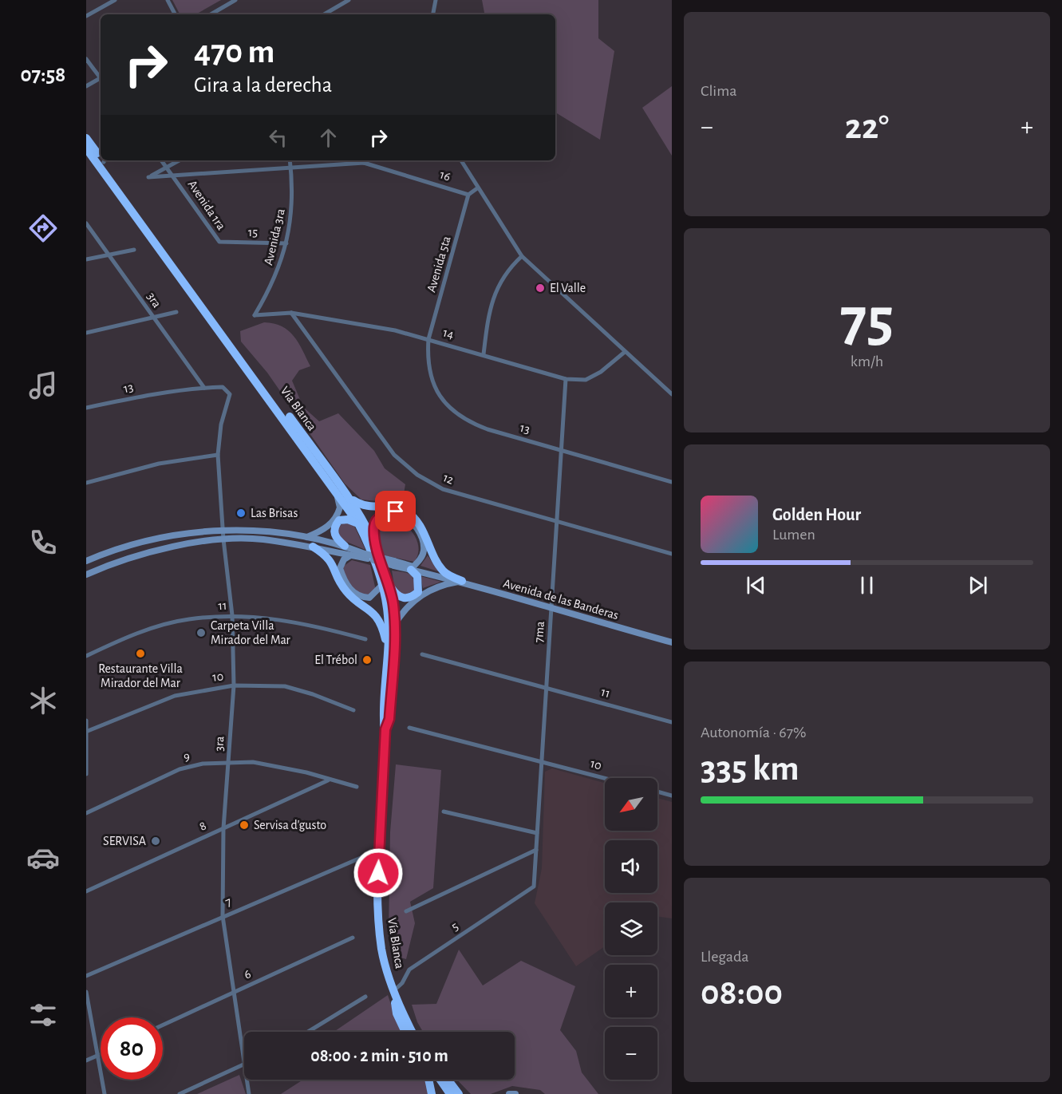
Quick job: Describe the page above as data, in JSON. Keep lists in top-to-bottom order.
{
  "streets": {
    "highway": ["Vía Blanca"],
    "main road": ["Avenida de las Banderas"],
    "street": [
      "16",
      "Avenida 1ra",
      "15",
      "Avenida 3ra",
      "Avenida 5ta",
      "3ra",
      "14",
      "13",
      "12",
      "11",
      "7ma",
      "10",
      "9",
      "8",
      "7",
      "5",
      "6"
    ]
  },
  "crossings": [
    ["16", "Avenida 1ra"],
    ["16", "Avenida 3ra"],
    ["16", "Avenida 5ta"],
    ["Avenida 1ra", "15"],
    ["15", "Avenida 3ra"],
    ["Avenida 3ra", "14"],
    ["Avenida 5ta", "14"],
    ["Avenida 5ta", "13"],
    ["3ra", "13"],
    ["3ra", "Avenida de las Banderas"],
    ["3ra", "11"],
    ["3ra", "10"],
    ["3ra", "9"],
    ["3ra", "8"],
    ["3ra", "7"],
    ["3ra", "6"],
    ["14", "13"],
    ["14", "12"],
    ["14", "7ma"],
    ["13", "7ma"],
    ["Vía Blanca", "7"],
    ["Vía Blanca", "5"],
    ["12", "7ma"],
    ["Avenida de las Banderas", "7ma"],
    ["11", "7ma"],
    ["7ma", "10"],
    ["7ma", "5"],
    ["9", "8"]
  ],
  "places": [
    "El Valle",
    "Las Brisas",
    "Carpeta Villa Mirador del Mar",
    "Restaurante Villa Mirador del Mar",
    "El Trébol",
    "Servisa d'gusto",
    "SERVISA"
  ],
  "north": "bottom left",
  "page": {
    "tabs": "07:58",
    "tile": [
      "Clima",
      ["75", "km/h"],
      ["Autonomía · 67%", "335 km"],
      ["Llegada", "08:00"]
    ],
    "turn": ["470 m", "Gira a la derecha"],
    "heat": ["−", "22°", "+"],
    "song": ["Golden Hour", "Lumen"],
    "map_buttons": ["+", "−"],
    "limit": "80",
    "trip": "08:00 · 2 min · 510 m"
  }
}
